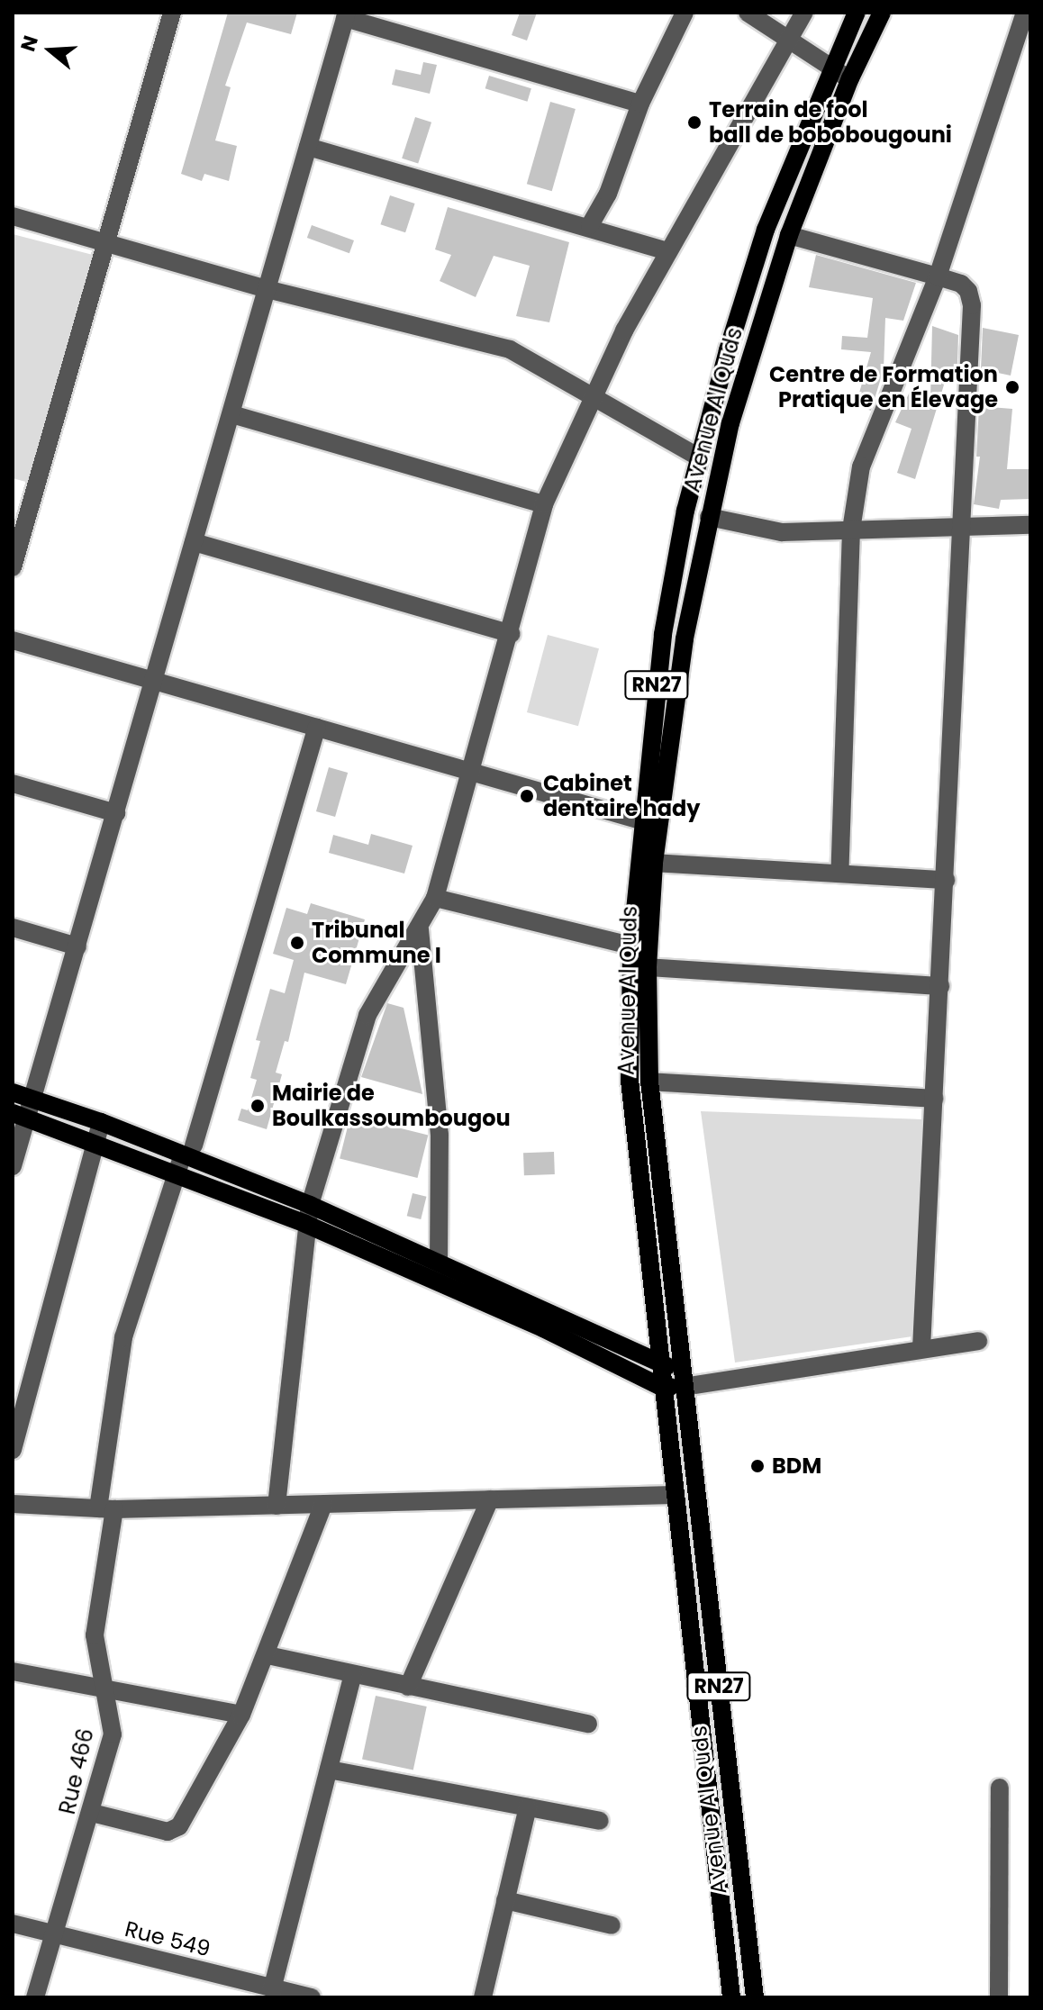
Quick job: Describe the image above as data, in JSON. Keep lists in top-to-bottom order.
{
  "streets": {
    "main road": ["Avenue Al Quds", "RN27"],
    "street": ["Rue 466", "Rue 549"]
  },
  "crossings": [
    ["Rue 466", "Rue 549"]
  ],
  "places": [
    "Terrain de fool ball de bobobougouni",
    "Centre de Formation Pratique en Élevage",
    "Cabinet dentaire hady",
    "Tribunal Commune I",
    "Mairie de Boulkassoumbougou",
    "BDM"
  ],
  "north": "left"
}
